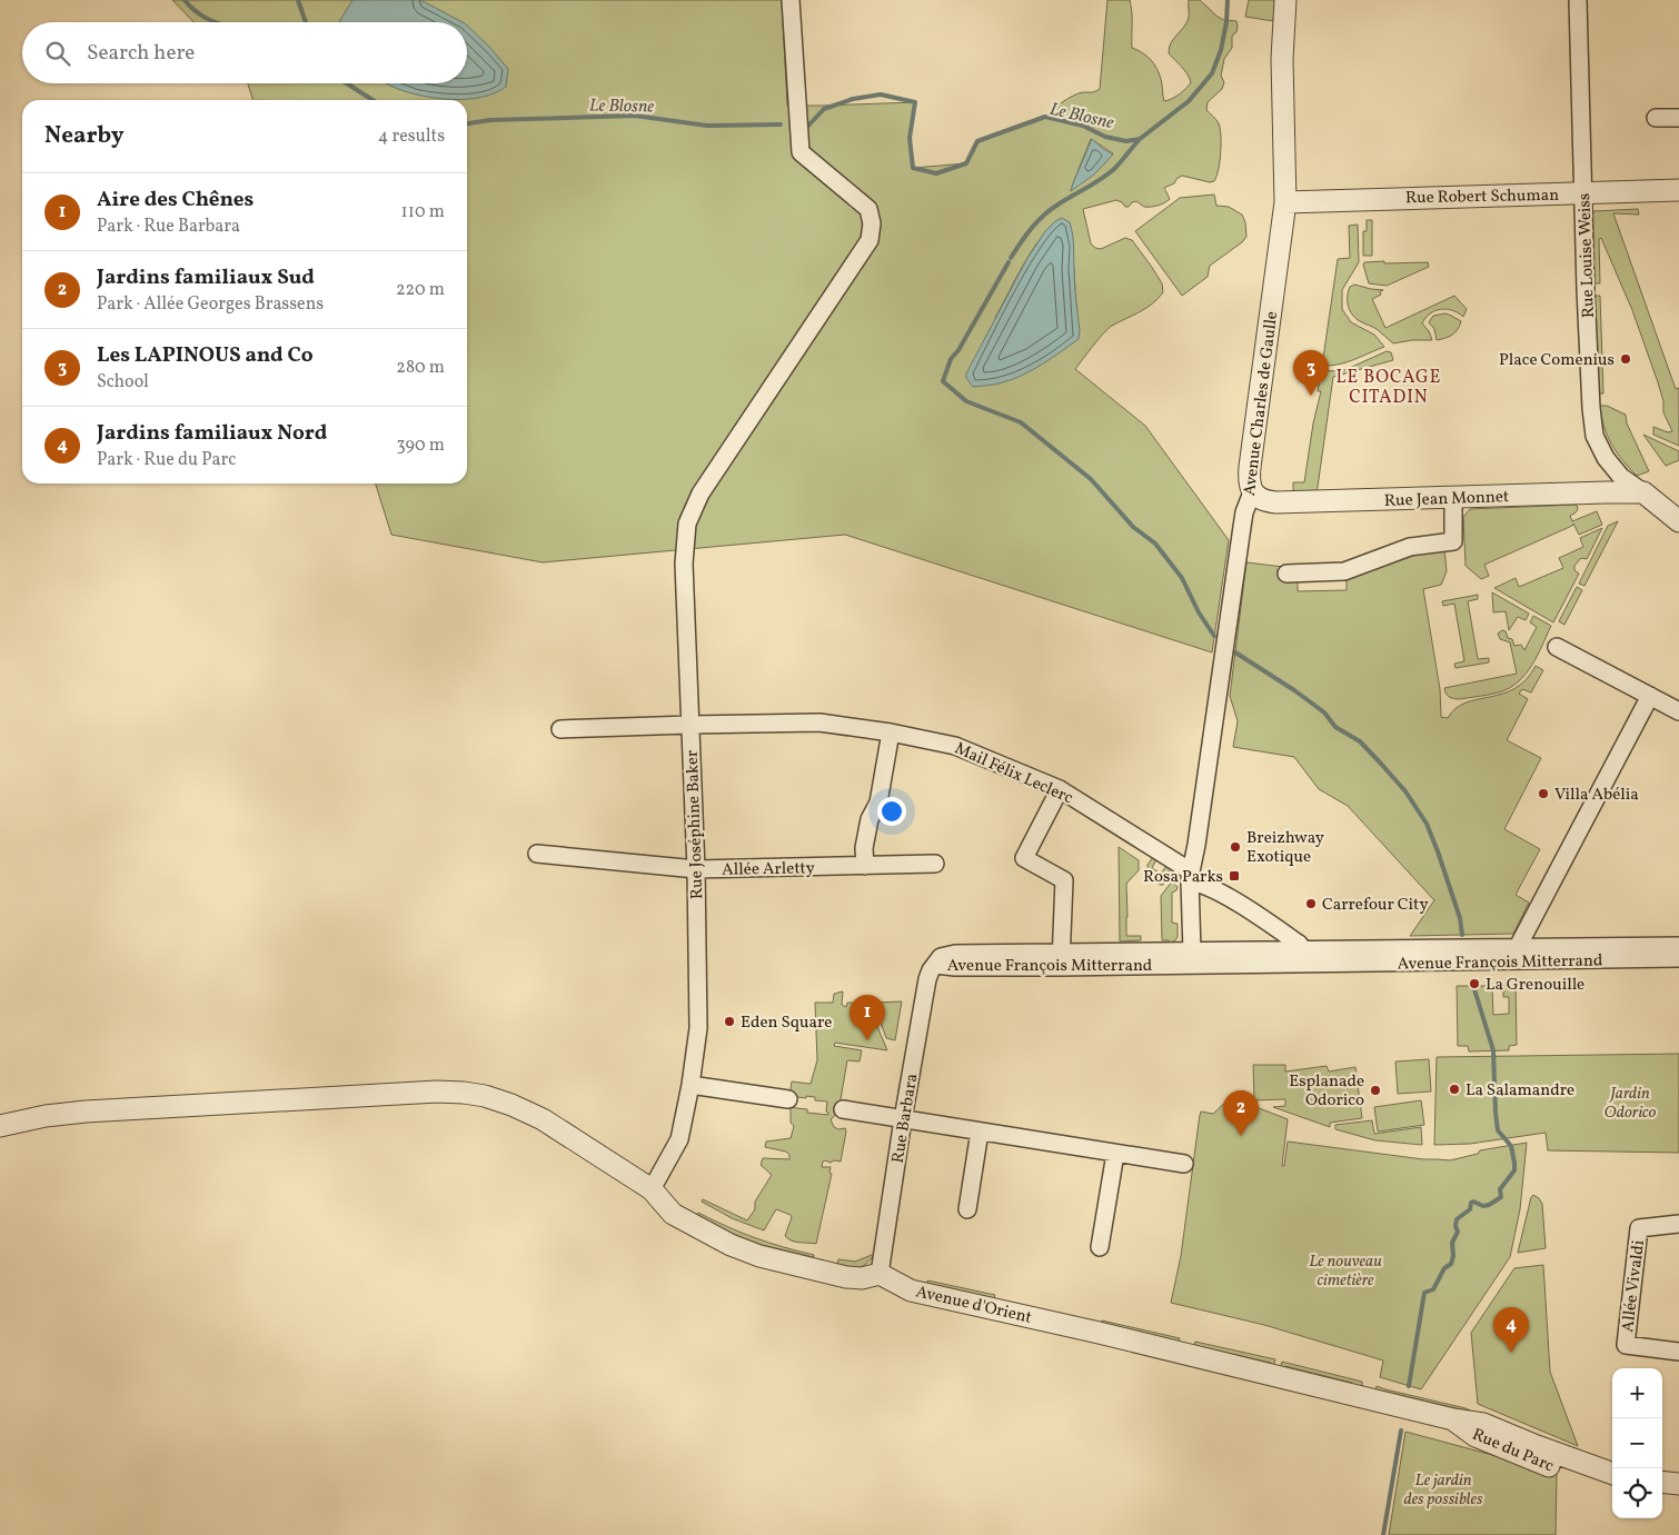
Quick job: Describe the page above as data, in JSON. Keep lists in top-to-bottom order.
{
  "streets": {
    "street": [
      "Rue Robert Schuman",
      "Rue Louise Weiss",
      "Avenue Charles de Gaulle",
      "Rue Jean Monnet",
      "Mail Félix Leclerc",
      "Rue Joséphine Baker",
      "Allée Arletty",
      "Avenue François Mitterrand",
      "Rue Barbara",
      "Allée Vivaldi",
      "Avenue d'Orient",
      "Rue du Parc"
    ]
  },
  "crossings": [
    ["Rue Robert Schuman", "Rue Louise Weiss"],
    ["Rue Robert Schuman", "Avenue Charles de Gaulle"],
    ["Rue Louise Weiss", "Rue Jean Monnet"],
    ["Avenue Charles de Gaulle", "Rue Jean Monnet"],
    ["Avenue Charles de Gaulle", "Mail Félix Leclerc"],
    ["Mail Félix Leclerc", "Rue Joséphine Baker"],
    ["Mail Félix Leclerc", "Avenue François Mitterrand"],
    ["Rue Joséphine Baker", "Allée Arletty"],
    ["Avenue François Mitterrand", "Rue Barbara"],
    ["Rue Barbara", "Avenue d'Orient"],
    ["Avenue d'Orient", "Rue du Parc"]
  ],
  "districts": ["LE BOCAGE CITADIN"],
  "water": ["Le Blosne"],
  "parks": ["Jardin Odorico", "Le nouveau cimetière", "Le jardin des possibles"],
  "places": {
    "other": [
      "Place Comenius",
      "Villa Abélia",
      "Breizhway Exotique",
      "Carrefour City",
      "La Grenouille",
      "Eden Square",
      "La Salamandre",
      "Esplanade Odorico"
    ],
    "transit": ["Rosa Parks"]
  },
  "page": {
    "search": "Search here",
    "heading": ["Nearby", "4 results"],
    "list": [
      {
        "mark": "1",
        "name": "Aire des Chênes",
        "note": "Park · Rue Barbara",
        "value": "110 m"
      },
      {
        "mark": "2",
        "name": "Jardins familiaux Sud",
        "note": "Park · Allée Georges Brassens",
        "value": "220 m"
      },
      {
        "mark": "3",
        "name": "Les LAPINOUS and Co",
        "note": "School",
        "value": "280 m"
      },
      {
        "mark": "4",
        "name": "Jardins familiaux Nord",
        "note": "Park · Rue du Parc",
        "value": "390 m"
      }
    ],
    "pins": [
      "3",
      "1",
      "2",
      "4"
    ],
    "map_buttons": ["+", "−"]
  }
}
